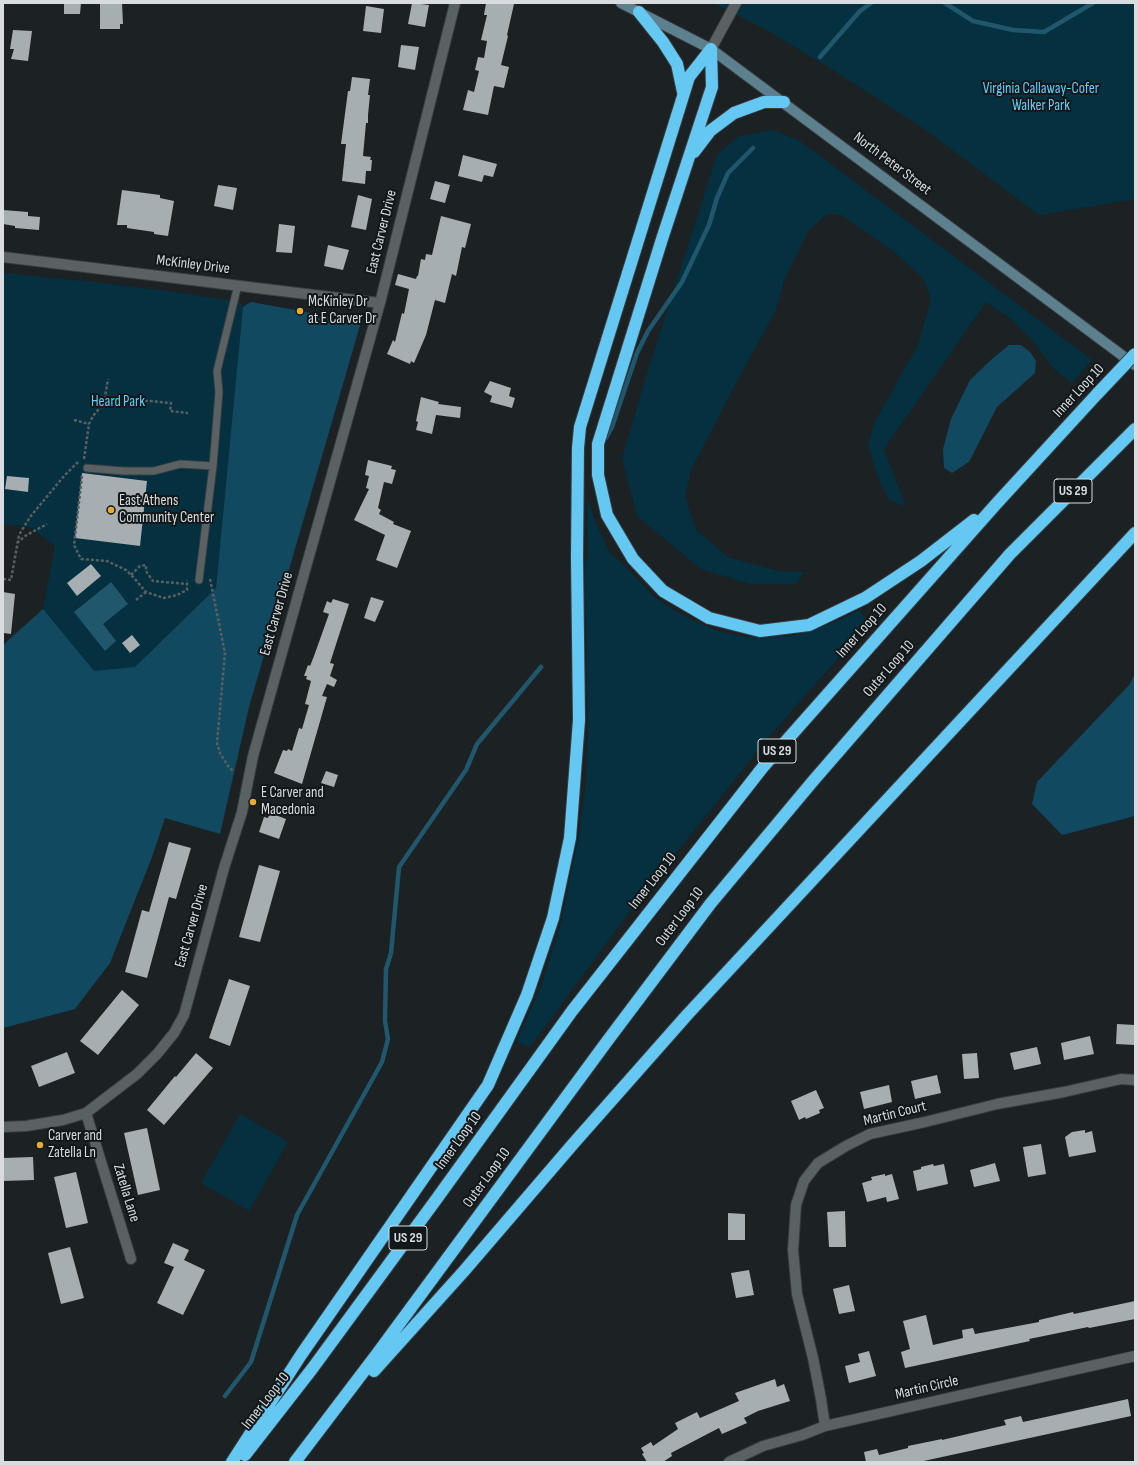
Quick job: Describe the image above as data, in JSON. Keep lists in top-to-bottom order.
{
  "streets": {
    "highway": ["Inner Loop 10", "US 29", "Outer Loop 10"],
    "street": [
      "North Peter Street",
      "East Carver Drive",
      "McKinley Drive",
      "Martin Court",
      "Zatella Lane",
      "Martin Circle"
    ]
  },
  "crossings": [
    ["East Carver Drive", "McKinley Drive"],
    ["East Carver Drive", "Zatella Lane"],
    ["Martin Court", "Martin Circle"]
  ],
  "parks": ["Virginia Callaway-Cofer Walker Park", "Heard Park"],
  "places": [
    "McKinley Dr at E Carver Dr",
    "East Athens Community Center",
    "E Carver and Macedonia",
    "Carver and Zatella Ln"
  ]
}
